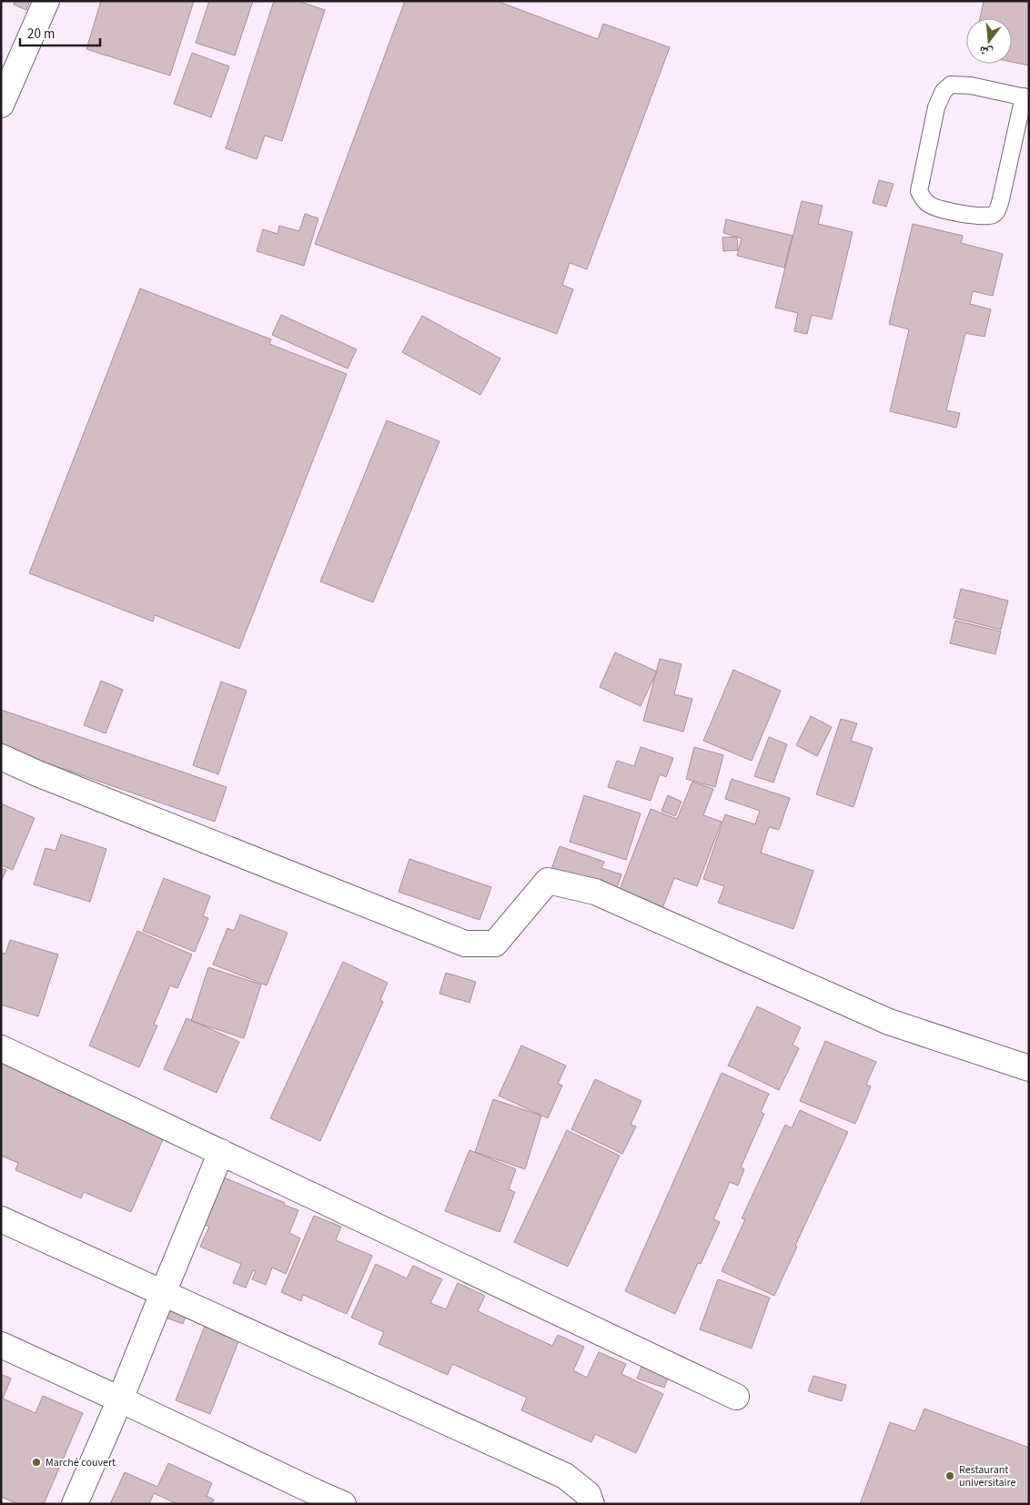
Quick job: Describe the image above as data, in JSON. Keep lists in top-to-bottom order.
{
  "places": ["Marché couvert", "Restaurant universitaire"],
  "scale_bar": "20 m",
  "north": "bottom"
}
